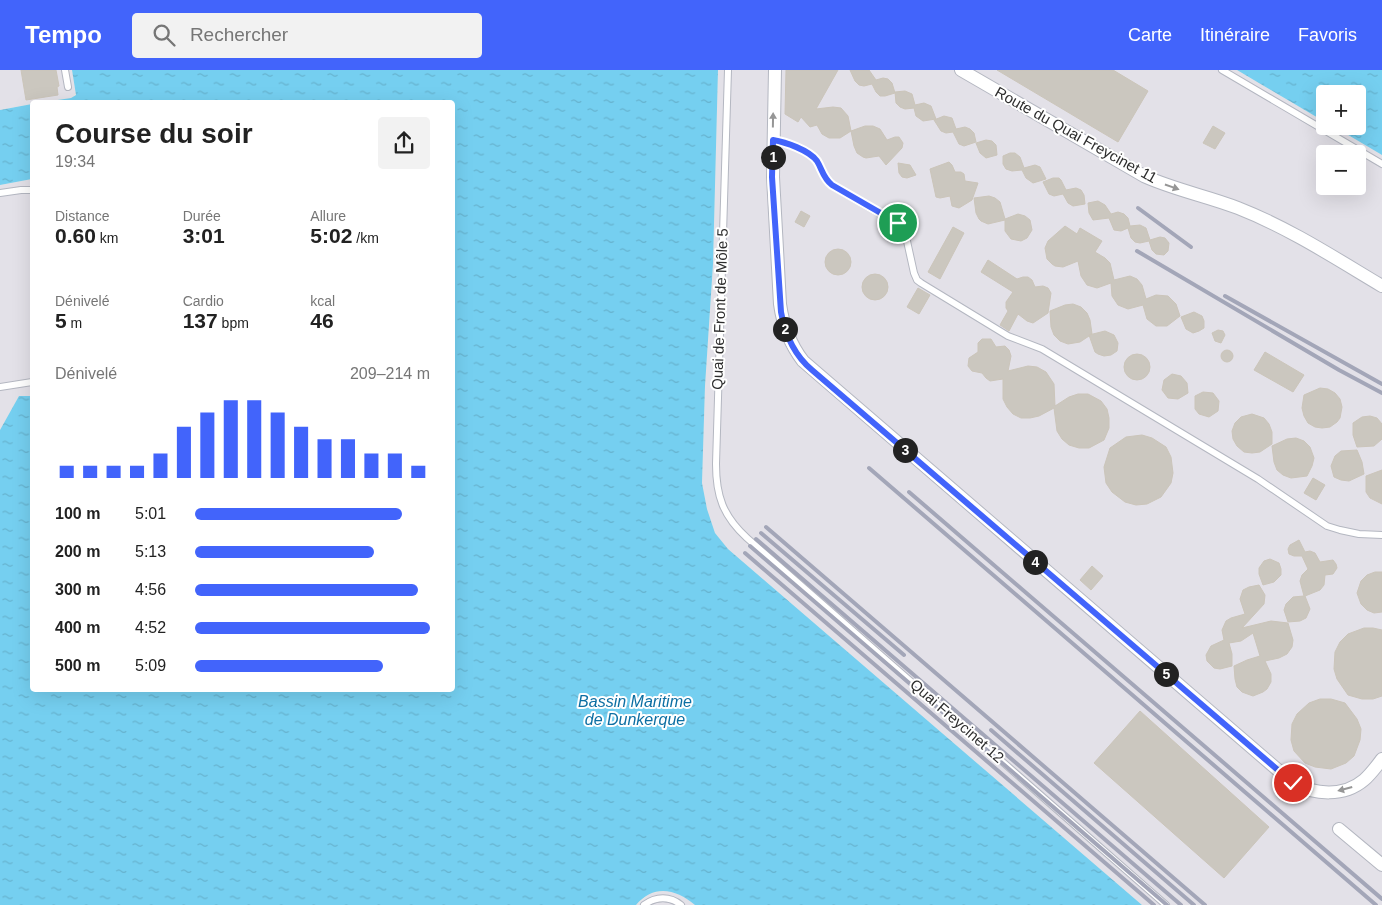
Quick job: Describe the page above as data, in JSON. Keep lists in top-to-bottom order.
{
  "streets": {
    "street": ["Route du Quai Freycinet 11"],
    "lane": ["Quai de Front de Môle 5", "Quai Freycinet 12"]
  },
  "crossings": [
    ["Quai de Front de Môle 5", "Quai Freycinet 12"]
  ],
  "one_way": ["Route du Quai Freycinet 11"],
  "water": ["Bassin Maritime de Dunkerque"],
  "page": {
    "header": "Tempo",
    "search": "Rechercher",
    "nav": ["Carte", "Itinéraire", "Favoris"],
    "map_buttons": ["+", "−"],
    "heading": ["Course du soir", "19:34"],
    "pins": [
      "1",
      "2",
      "3",
      "4",
      "5"
    ],
    "stats": [
      ["Distance", "0.60 km"],
      ["Durée", "3:01"],
      ["Allure", "5:02 /km"],
      ["Dénivelé", "5 m"],
      ["Cardio", "137 bpm"],
      ["kcal", "46"]
    ],
    "chart": ["Dénivelé", "209–214 m"],
    "list": [
      {
        "name": "100 m",
        "note": "5:01"
      },
      {
        "name": "200 m",
        "note": "5:13"
      },
      {
        "name": "300 m",
        "note": "4:56"
      },
      {
        "name": "400 m",
        "note": "4:52"
      },
      {
        "name": "500 m",
        "note": "5:09"
      }
    ]
  }
}
